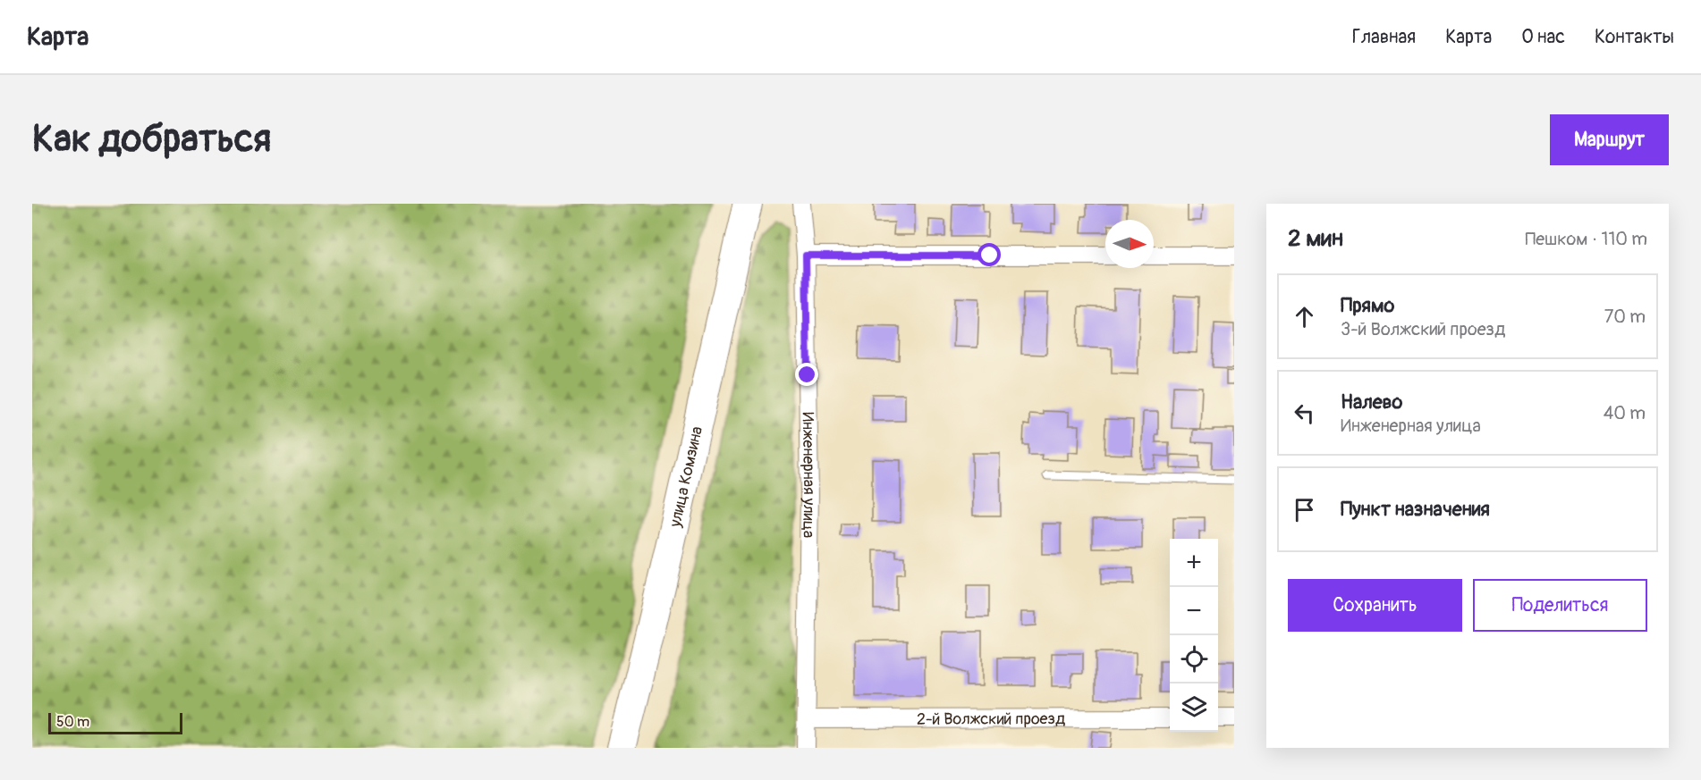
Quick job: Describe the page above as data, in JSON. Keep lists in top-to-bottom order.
{
  "streets": {
    "main road": ["улица Комзина"],
    "street": ["Инженерная улица", "2-й Волжский проезд"]
  },
  "crossings": [
    ["Инженерная улица", "2-й Волжский проезд"]
  ],
  "scale_bar": "50 m",
  "north": "right",
  "page": {
    "header": "Карта",
    "nav": [
      "Главная",
      "Карта",
      "О нас",
      "Контакты"
    ],
    "buttons": [
      "Маршрут",
      ["Сохранить", "Поделиться"]
    ],
    "title": "Как добраться",
    "heading": ["2 мин", "Пешком · 110 m"],
    "list": [
      ["Прямо", "3-й Волжский проезд", "70 m"],
      ["Налево", "Инженерная улица", "40 m"],
      "Пункт назначения"
    ],
    "map_buttons": ["+", "−"],
    "scale": "50 m"
  }
}
